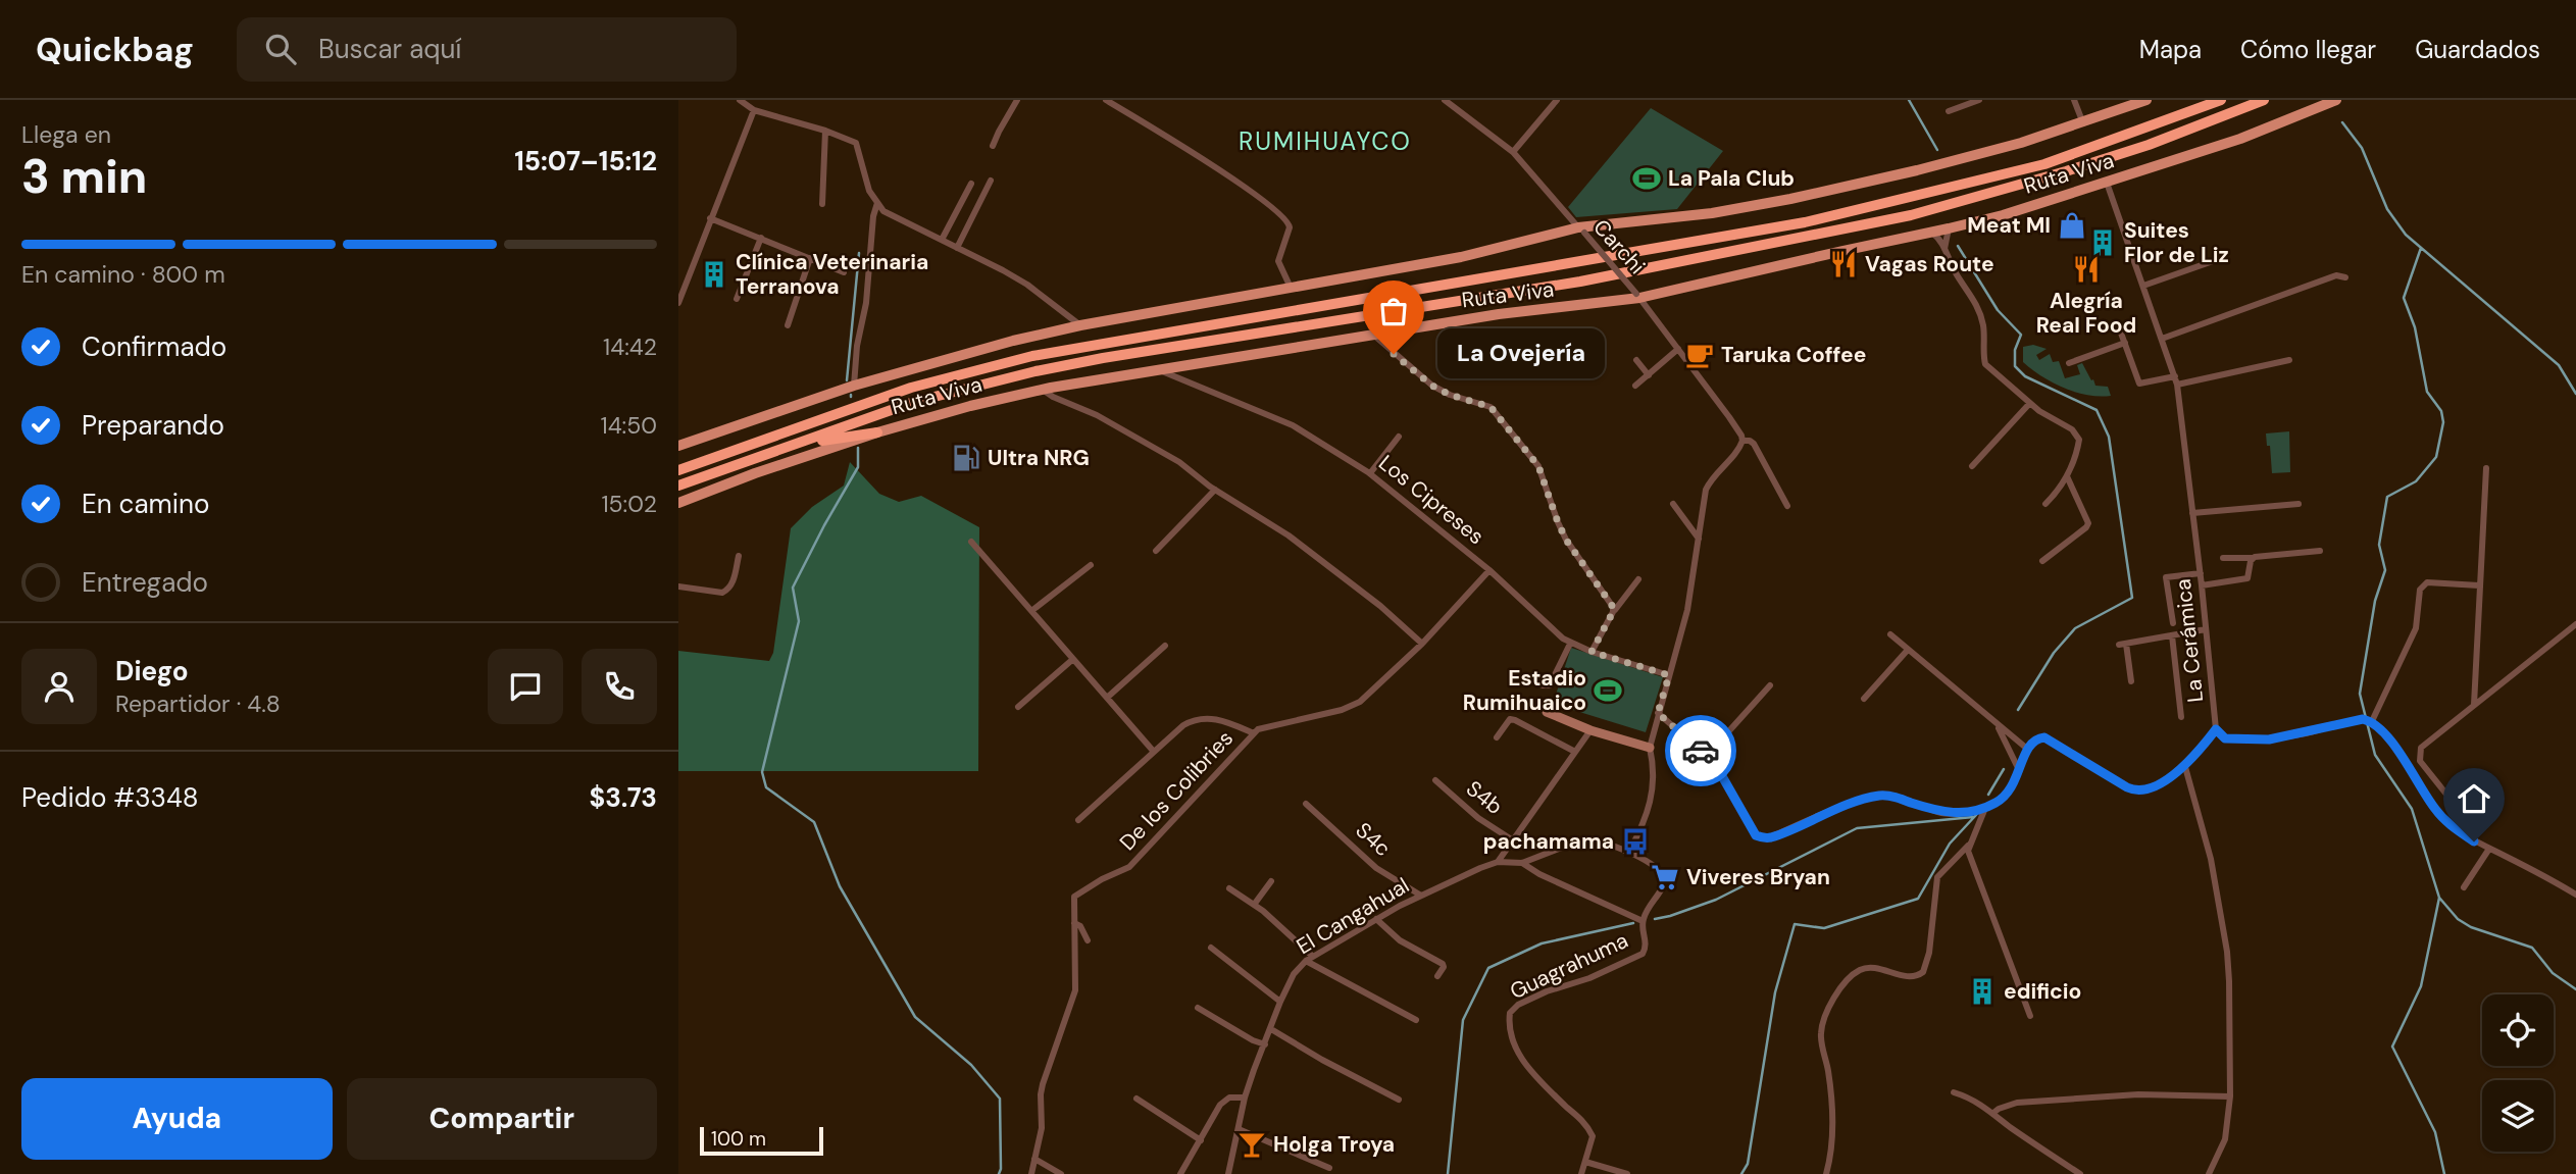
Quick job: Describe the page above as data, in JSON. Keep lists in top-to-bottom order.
{
  "streets": {
    "highway": ["Ruta Viva"],
    "street": [
      "Carchi",
      "Los Cipreses",
      "La Cerámica",
      "De los Colibries",
      "S4b",
      "S4c",
      "El Cangahual",
      "Guagrahuma"
    ]
  },
  "crossings": [
    ["Ruta Viva", "Carchi"],
    ["Ruta Viva", "Los Cipreses"],
    ["Ruta Viva", "La Cerámica"],
    ["Los Cipreses", "De los Colibries"],
    ["S4c", "El Cangahual"],
    ["El Cangahual", "Guagrahuma"]
  ],
  "districts": ["RUMIHUAYCO"],
  "places": {
    "sports": ["La Pala Club", "Estadio Rumihuaico"],
    "shop": ["Meat MI"],
    "building": ["Suites Flor de Liz", "Clínica Veterinaria Terranova", "edificio"],
    "restaurant": ["Vagas Route", "Alegría Real Food"],
    "other": ["La Ovejería"],
    "cafe": ["Taruka Coffee"],
    "fuel station": ["Ultra NRG"],
    "bus stop": ["pachamama"],
    "supermarket": ["Viveres Bryan"],
    "bar": ["Holga Troya"]
  },
  "scale_bar": "100 m",
  "page": {
    "header": "Quickbag",
    "search": "Buscar aquí",
    "nav": ["Mapa", "Cómo llegar", "Guardados"],
    "heading": ["3 min", "Llega en", "15:07–15:12"],
    "panel": [
      "Diego",
      "Repartidor · 4.8",
      "Pedido #3348",
      "$3.73"
    ],
    "bar": "En camino · 800 m",
    "list": [
      ["Confirmado", "14:42"],
      ["Preparando", "14:50"],
      ["En camino", "15:02"],
      "Entregado"
    ],
    "bubble": "La Ovejería",
    "buttons": ["Ayuda", "Compartir"],
    "scale": "100 m"
  }
}
